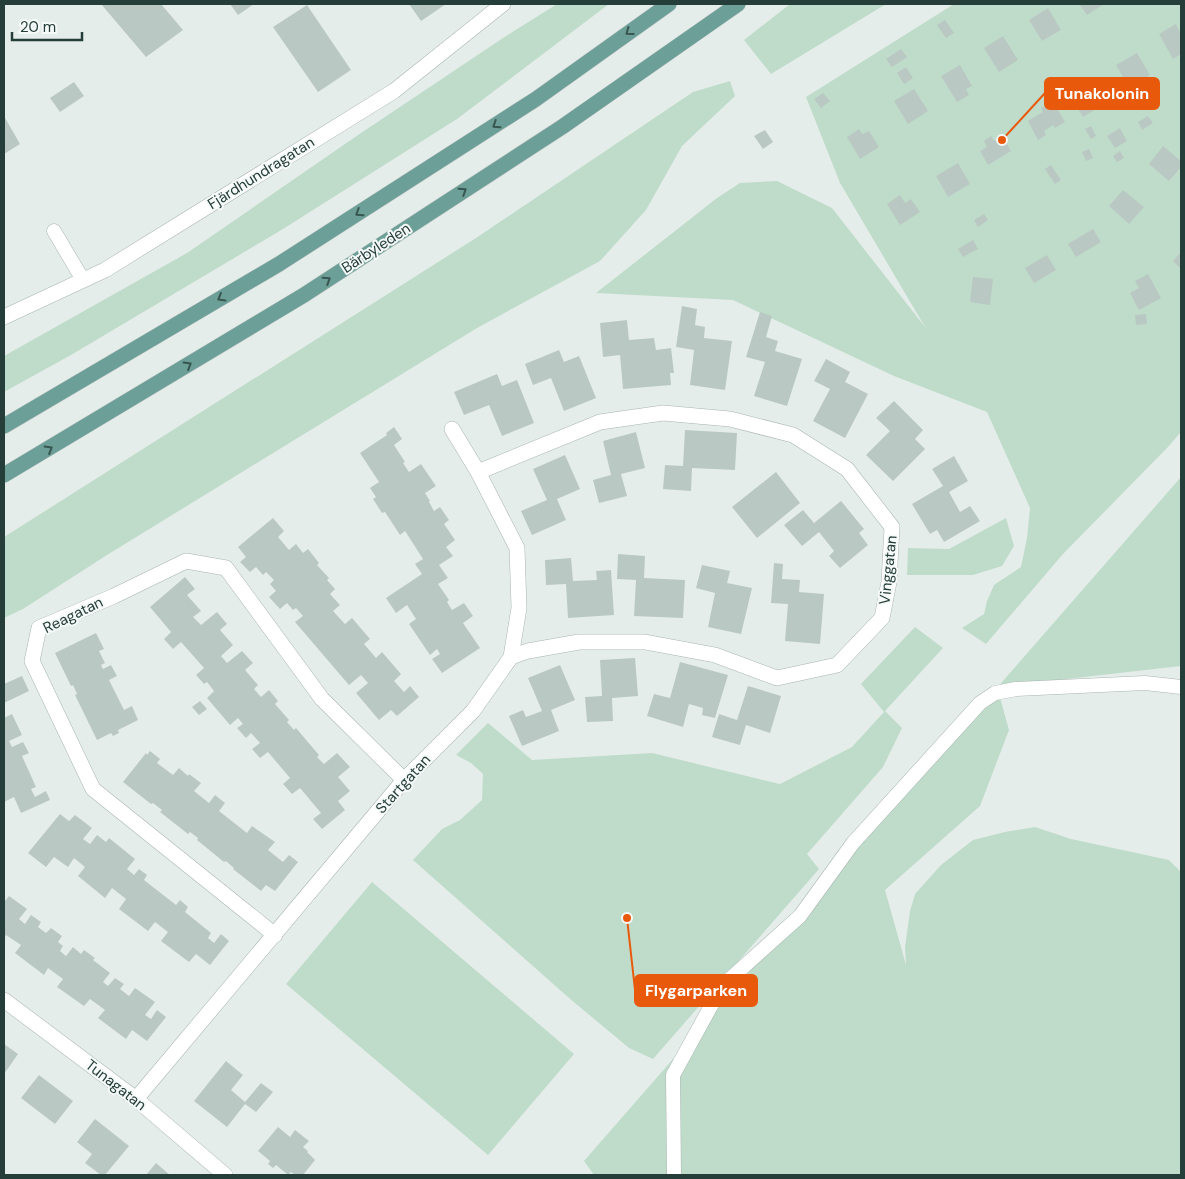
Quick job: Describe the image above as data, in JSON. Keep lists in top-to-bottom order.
{
  "streets": {
    "main road": ["Bärbyleden"],
    "street": [
      "Fjärdhundragatan",
      "Vinggatan",
      "Reagatan",
      "Startgatan",
      "Tunagatan"
    ]
  },
  "crossings": [
    ["Vinggatan", "Startgatan"],
    ["Reagatan", "Startgatan"],
    ["Startgatan", "Tunagatan"]
  ],
  "places": ["Tunakolonin", "Flygarparken"],
  "scale_bar": "20 m"
}
